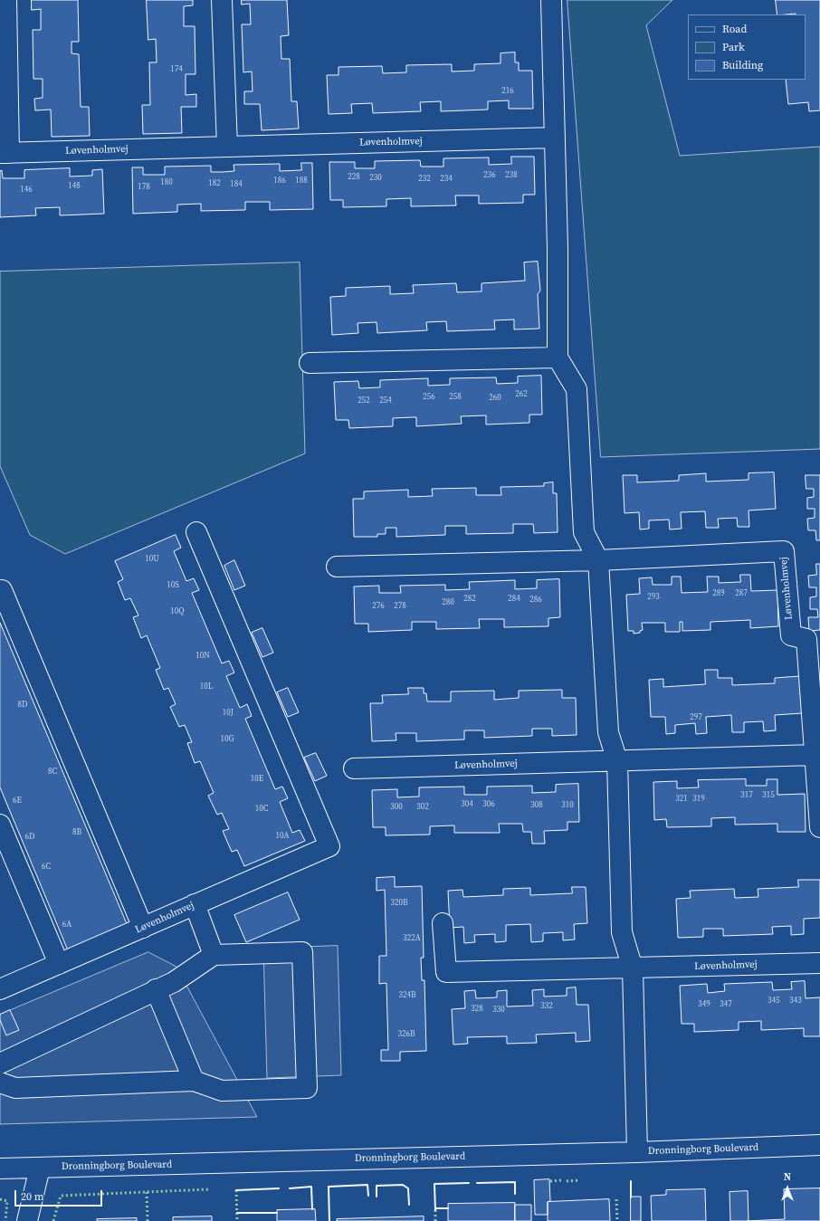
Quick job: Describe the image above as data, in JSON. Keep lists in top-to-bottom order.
{
  "streets": {
    "street": ["Løvenholmvej", "Dronningborg Boulevard"]
  },
  "house_numbers": [
    "174",
    "216",
    "236",
    "238",
    "228",
    "230",
    "232",
    "234",
    "186",
    "188",
    "180",
    "182",
    "184",
    "148",
    "178",
    "146",
    "262",
    "256",
    "258",
    "260",
    "252",
    "254",
    "10U",
    "10S",
    "289",
    "287",
    "293",
    "282",
    "284",
    "286",
    "280",
    "276",
    "278",
    "10Q",
    "10N",
    "10L",
    "8D",
    "10J",
    "297",
    "10G",
    "8C",
    "10E",
    "317",
    "315",
    "321",
    "319",
    "6E",
    "304",
    "306",
    "308",
    "310",
    "300",
    "302",
    "10C",
    "8B",
    "10A",
    "6D",
    "6C",
    "320B",
    "6A",
    "322A",
    "324B",
    "345",
    "343",
    "349",
    "347",
    "332",
    "328",
    "330",
    "326B"
  ],
  "legend": ["Road", "Park", "Building"],
  "scale_bar": "20 m",
  "north": "top"
}
